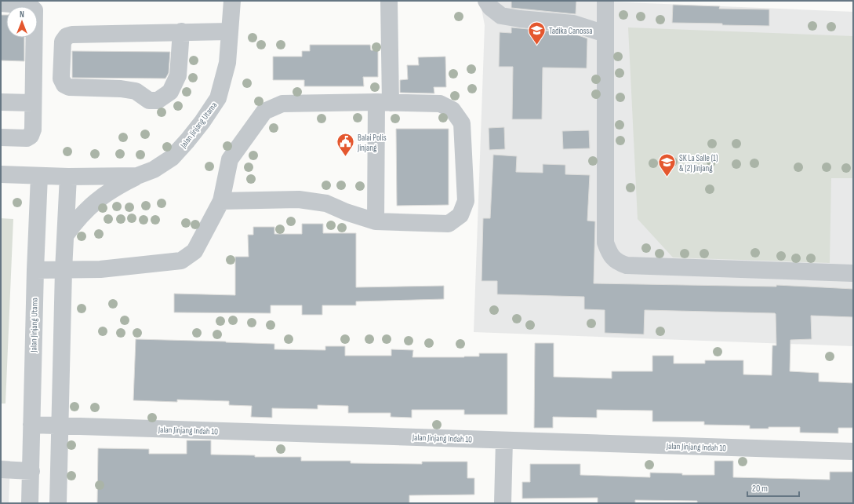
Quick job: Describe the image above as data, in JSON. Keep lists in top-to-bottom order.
{
  "streets": {
    "street": ["Jalan Jinjang Utama", "Jalan Jinjang Indah 10"]
  },
  "crossings": [
    ["Jalan Jinjang Utama", "Jalan Jinjang Indah 10"]
  ],
  "places": {
    "school or university": ["Tadika Canossa", "SK La Salle (1) & (2) Jinjang"],
    "public building": ["Balai Polis Jinjang"]
  },
  "scale_bar": "20 m",
  "north": "top"
}
